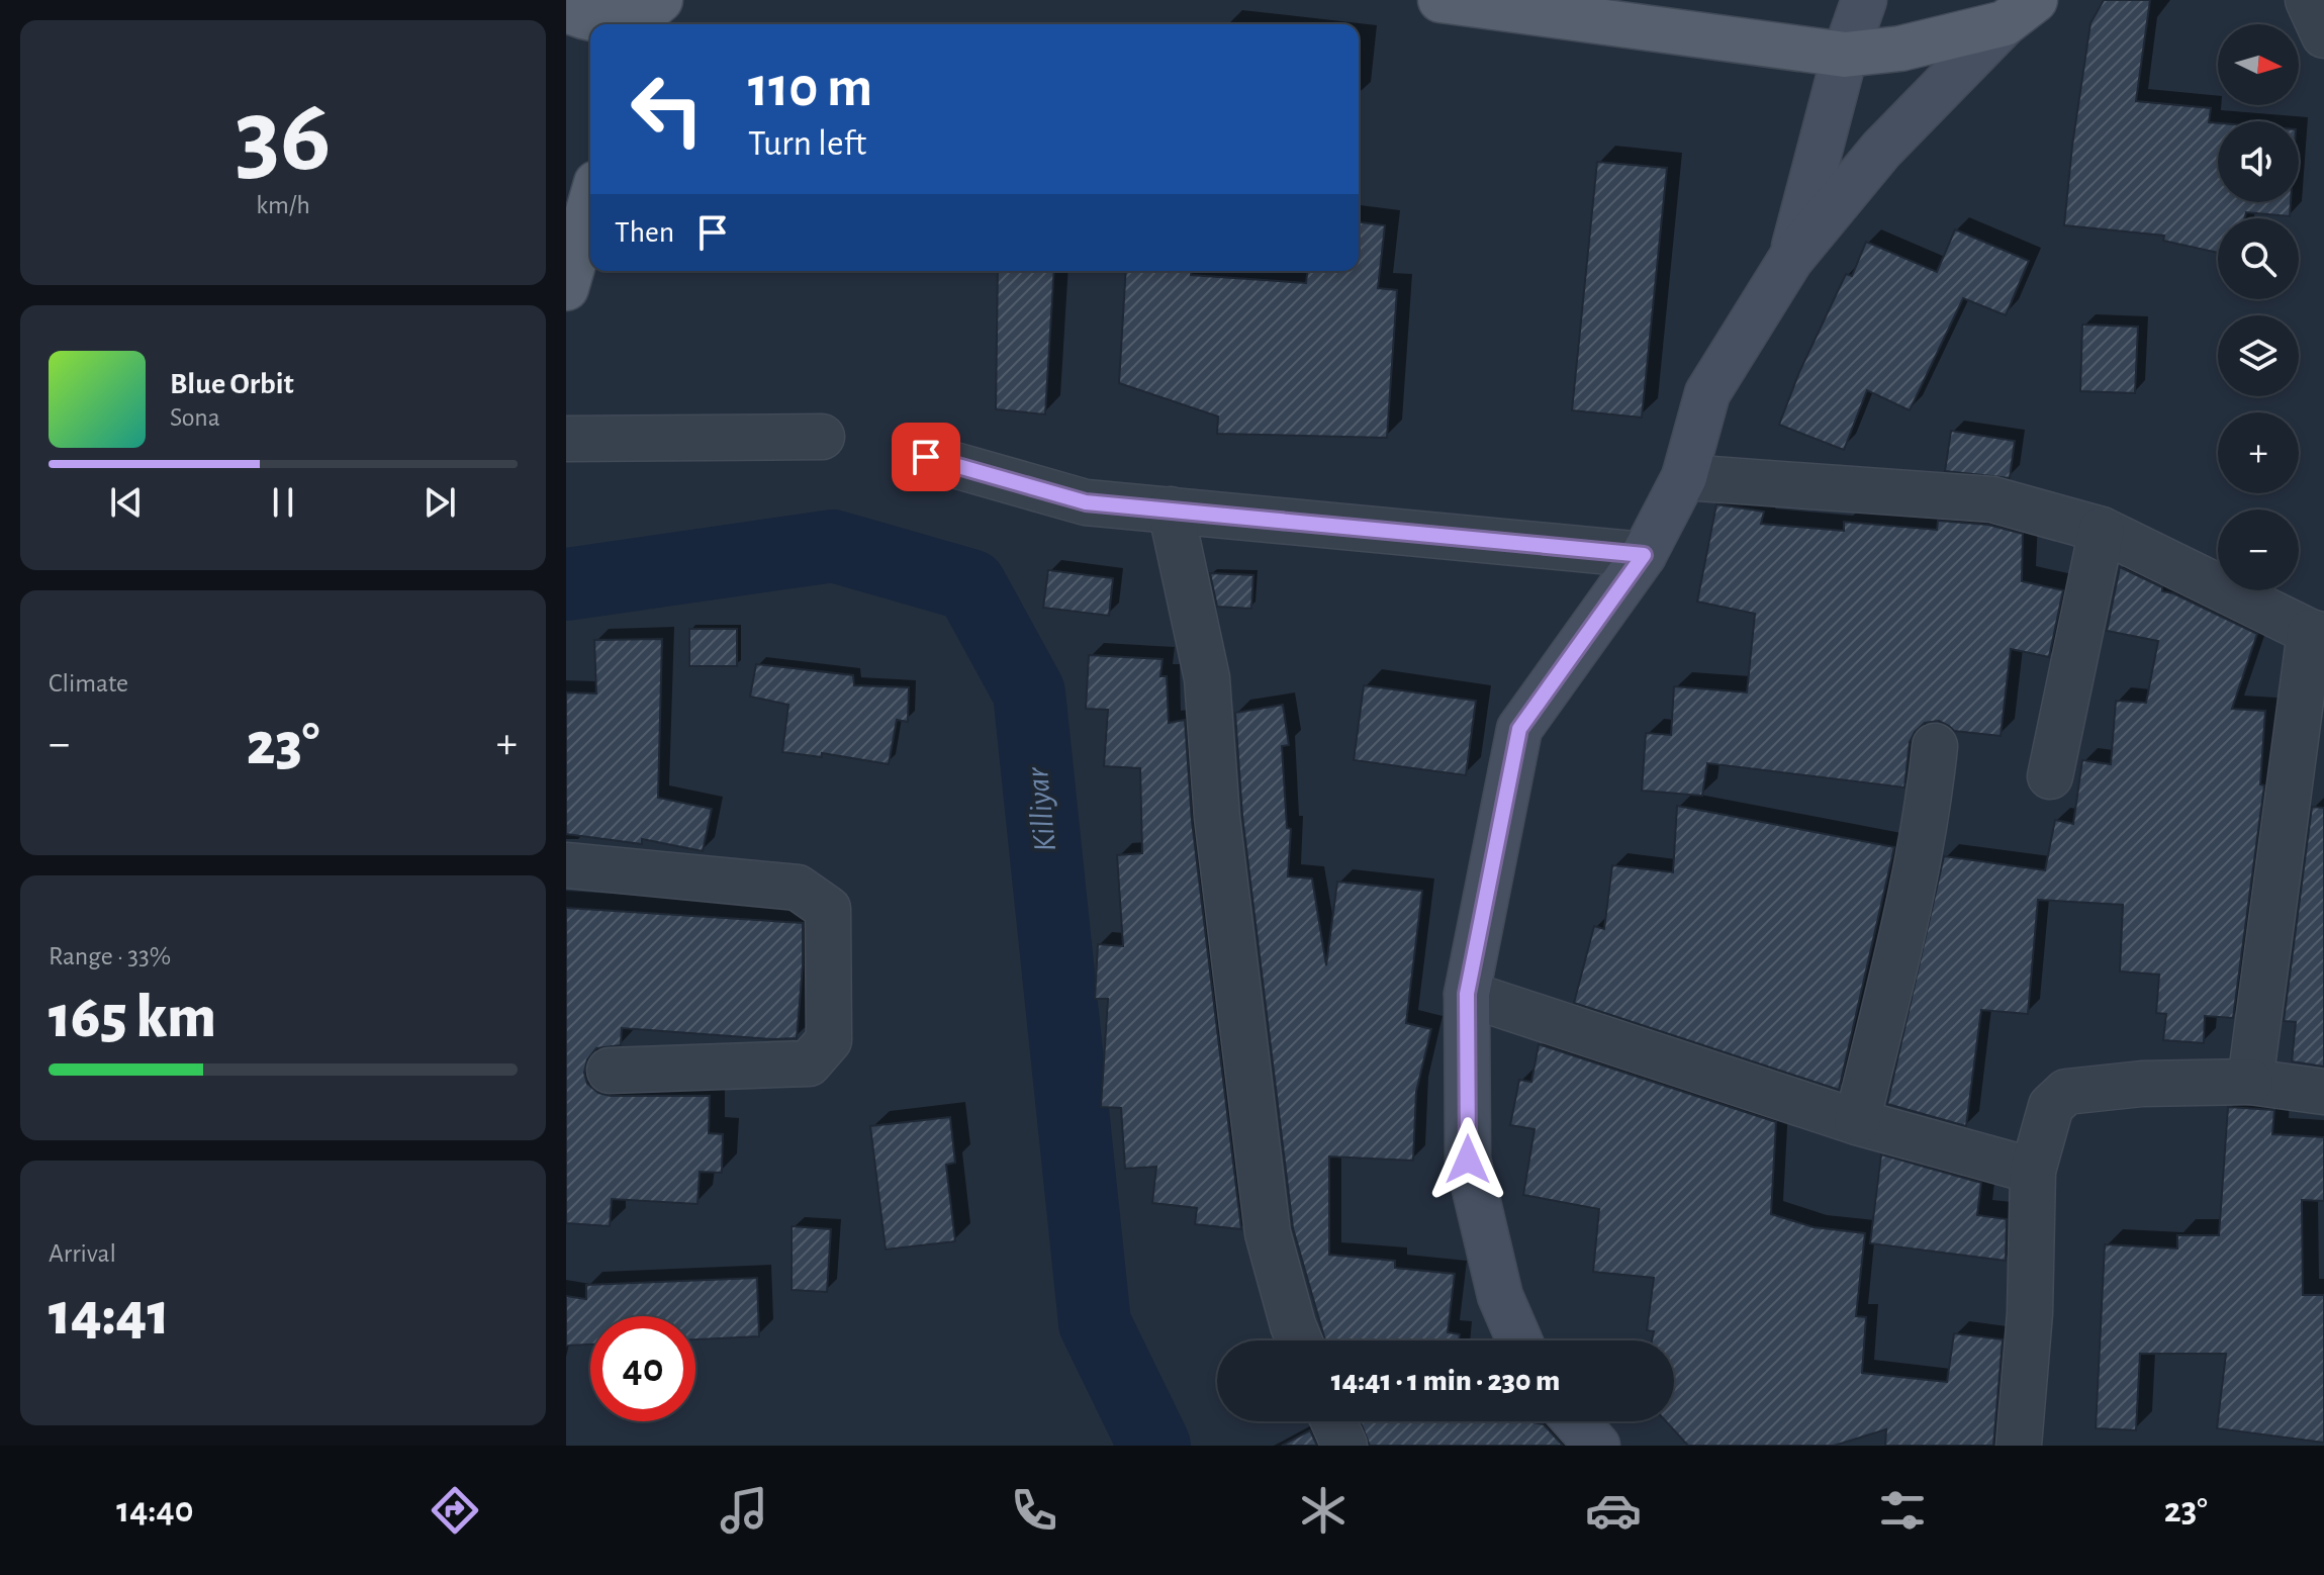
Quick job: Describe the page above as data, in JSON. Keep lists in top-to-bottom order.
{
  "water": ["Killiyar"],
  "north": "right",
  "page": {
    "tile": [
      ["36", "km/h"],
      "Climate",
      ["Range · 33%", "165 km"],
      ["Arrival", "14:41"]
    ],
    "map_buttons": ["+", "−"],
    "turn": ["110 m", "Turn left"],
    "then": "Then",
    "song": ["Blue Orbit", "Sona"],
    "heat": ["−", "23°", "+"],
    "limit": "40",
    "trip": "14:41 · 1 min · 230 m",
    "tabs": ["14:40", "23°"]
  }
}
